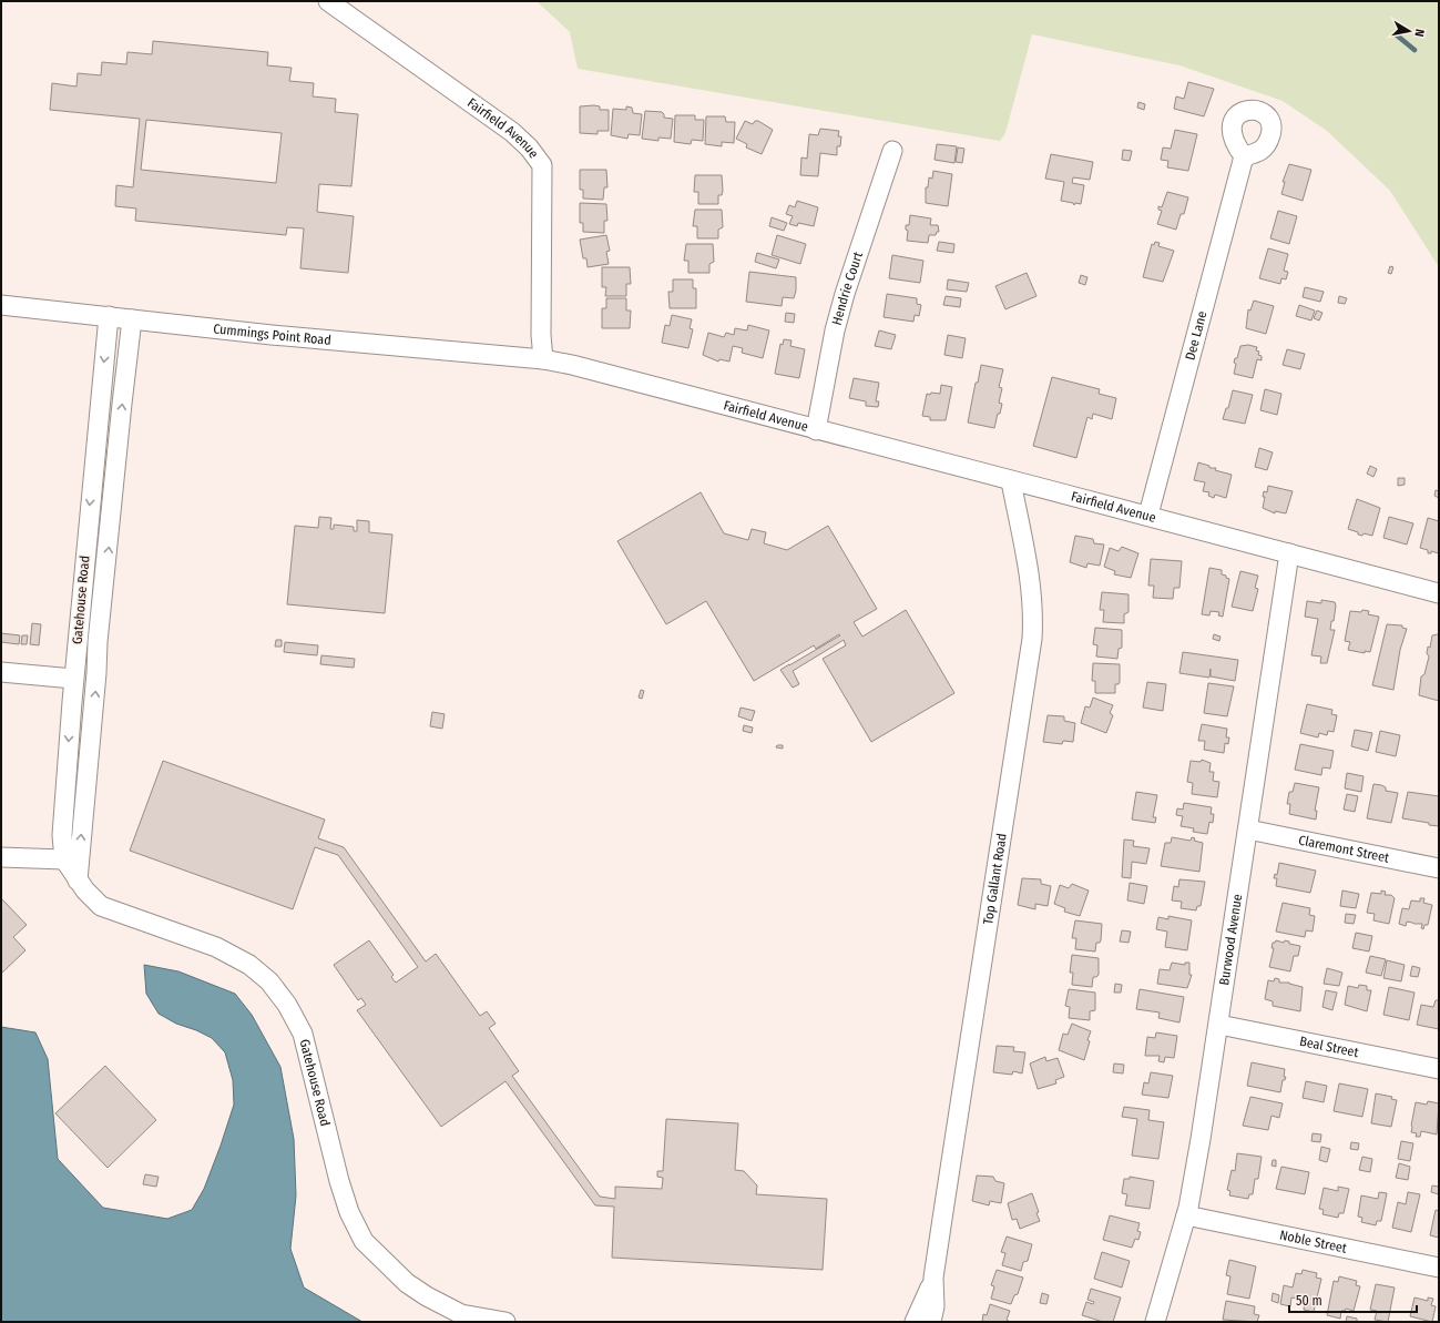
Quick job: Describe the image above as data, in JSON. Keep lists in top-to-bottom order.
{
  "streets": {
    "street": [
      "Fairfield Avenue",
      "Hendrie Court",
      "Cummings Point Road",
      "Dee Lane",
      "Gatehouse Road",
      "Claremont Street",
      "Top Gallant Road",
      "Burwood Avenue",
      "Beal Street",
      "Noble Street"
    ]
  },
  "crossings": [
    ["Fairfield Avenue", "Hendrie Court"],
    ["Fairfield Avenue", "Cummings Point Road"],
    ["Fairfield Avenue", "Dee Lane"],
    ["Fairfield Avenue", "Top Gallant Road"],
    ["Fairfield Avenue", "Burwood Avenue"],
    ["Cummings Point Road", "Gatehouse Road"],
    ["Claremont Street", "Burwood Avenue"],
    ["Burwood Avenue", "Beal Street"],
    ["Burwood Avenue", "Noble Street"]
  ],
  "scale_bar": "50 m",
  "north": "right"
}
